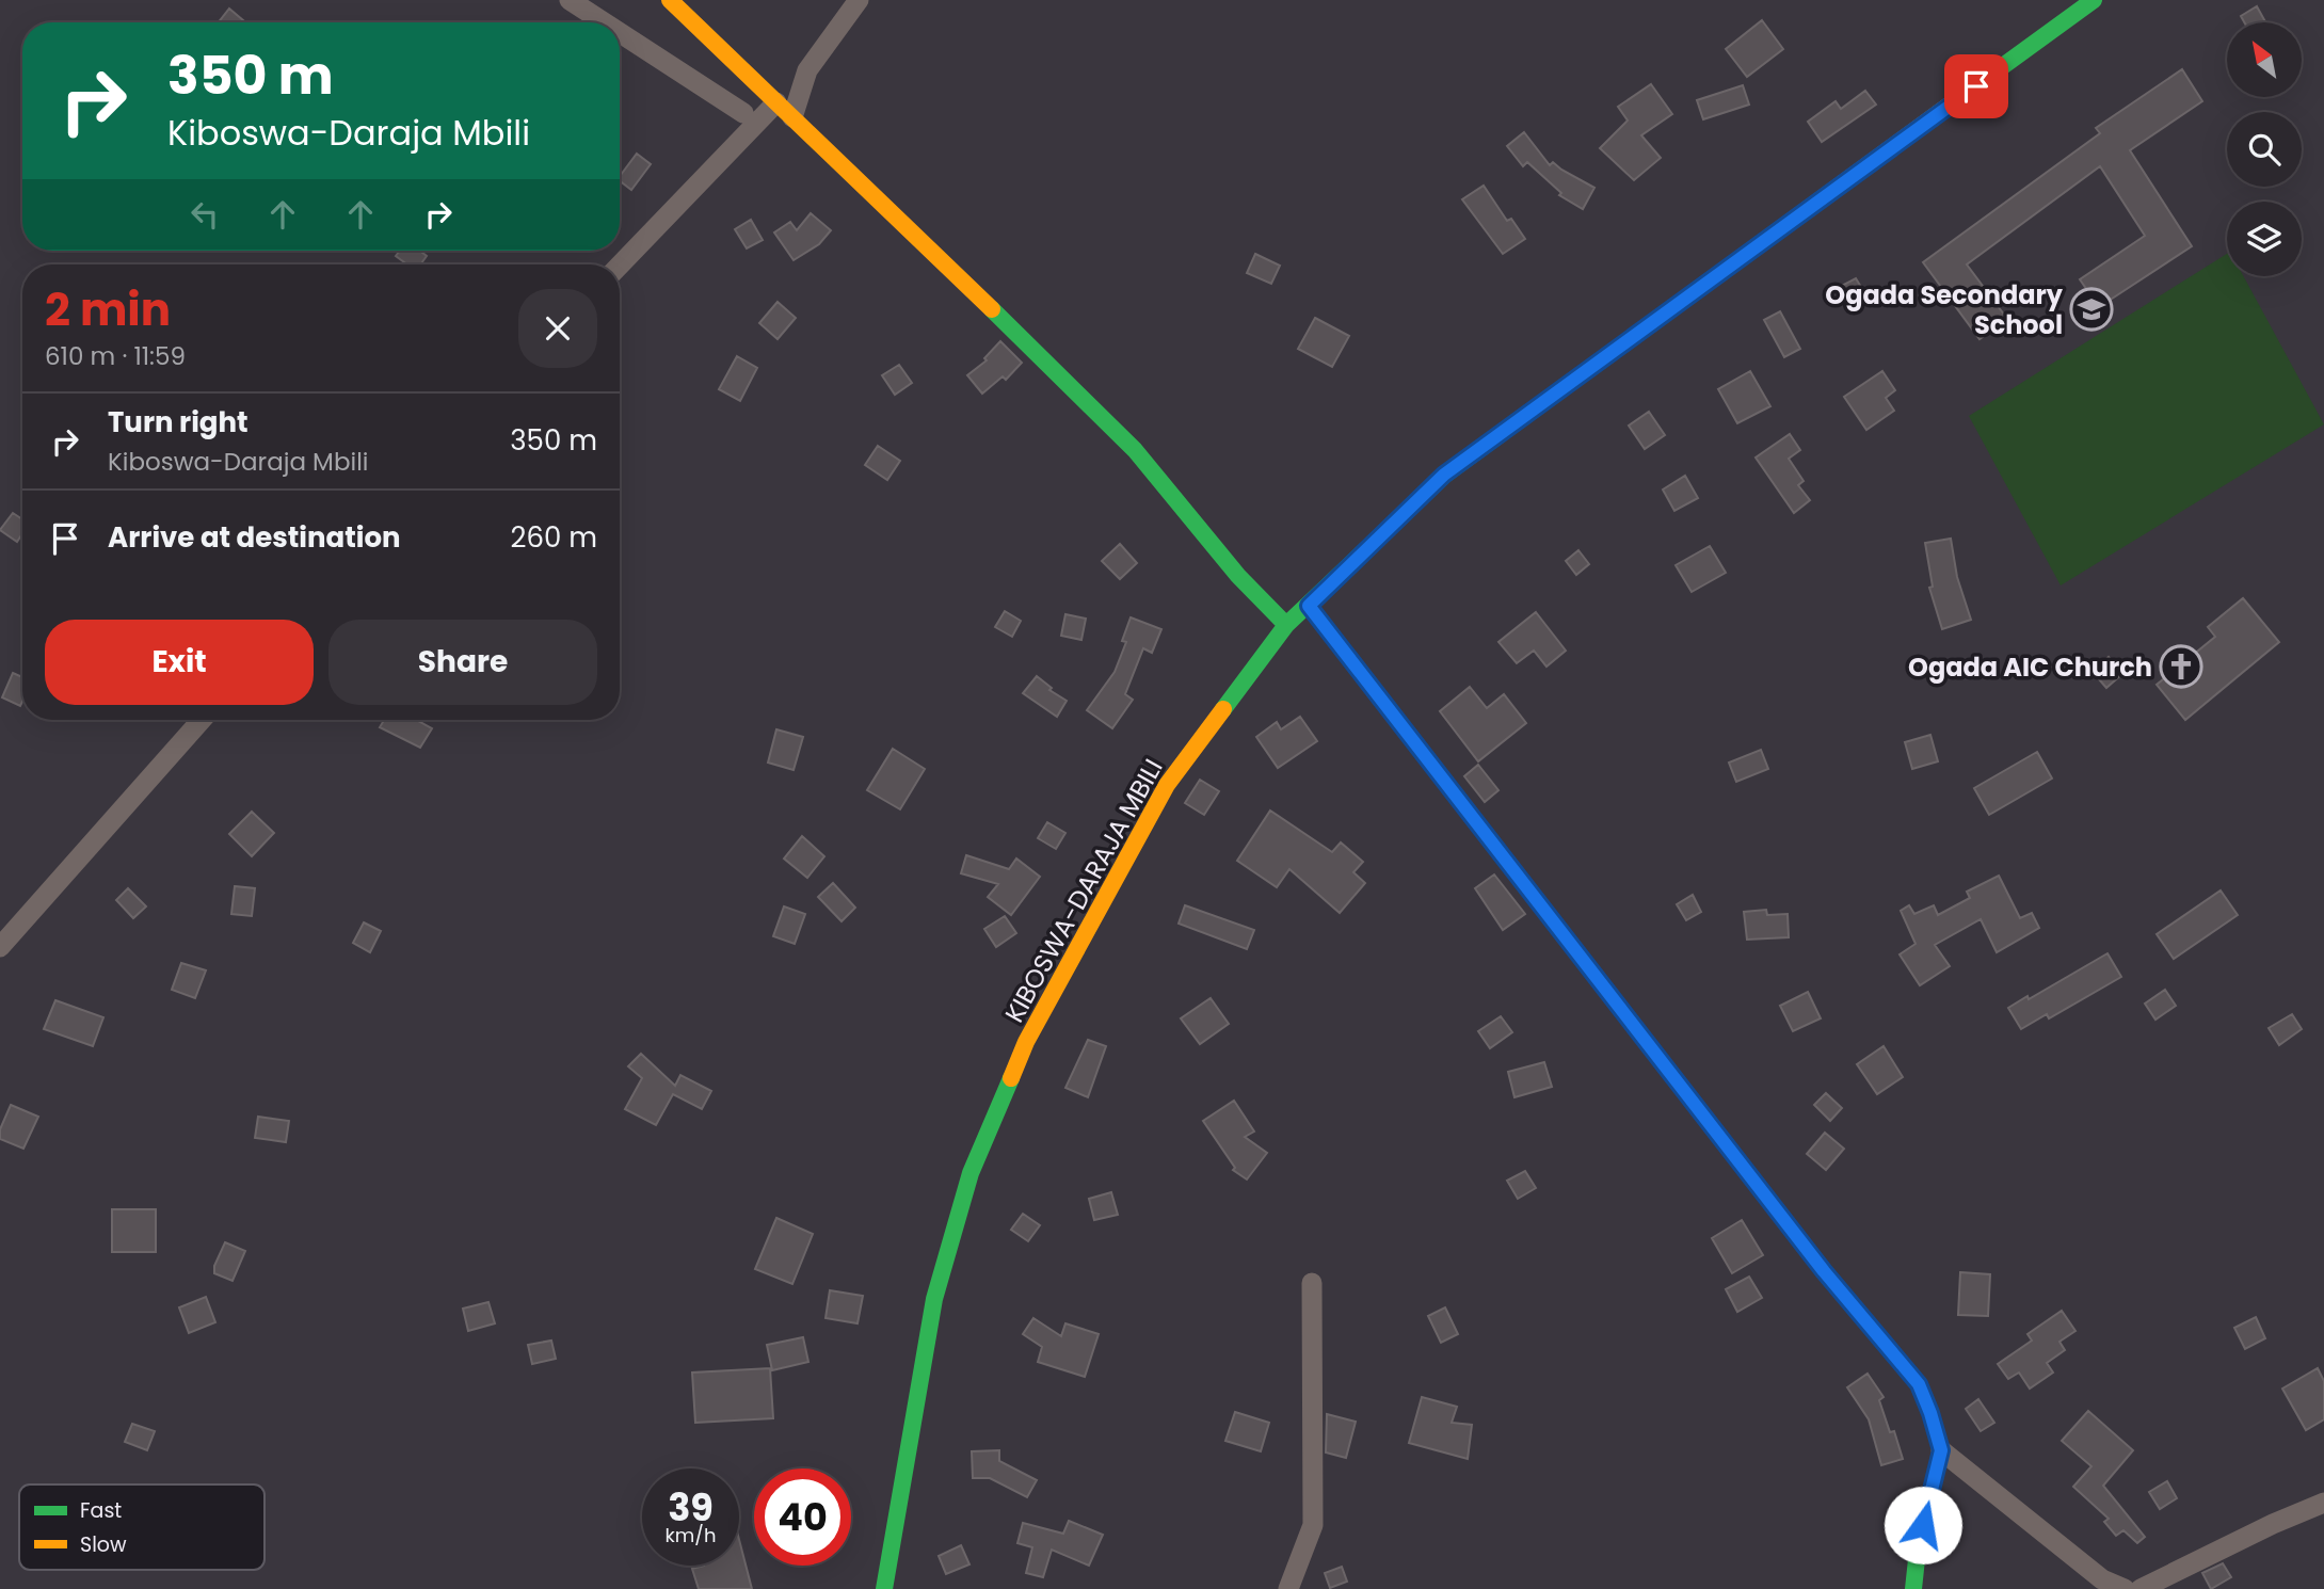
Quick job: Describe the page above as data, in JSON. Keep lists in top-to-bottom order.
{
  "streets": {
    "street": ["KIBOSWA-DARAJA MBILI"]
  },
  "places": {
    "school or university": ["Ogada Secondary School"],
    "church": ["Ogada AIC Church"]
  },
  "legend": ["Fast", "Slow"],
  "north": "top left",
  "page": {
    "turn": ["350 m", "Kiboswa-Daraja Mbili"],
    "heading": ["2 min", "610 m · 11:59"],
    "list": [
      {
        "name": "Turn right",
        "note": "Kiboswa-Daraja Mbili",
        "value": "350 m"
      },
      {
        "name": "Arrive at destination",
        "value": "260 m"
      }
    ],
    "buttons": ["Exit", "Share"],
    "speed": "39 km/h",
    "limit": "40"
  }
}
